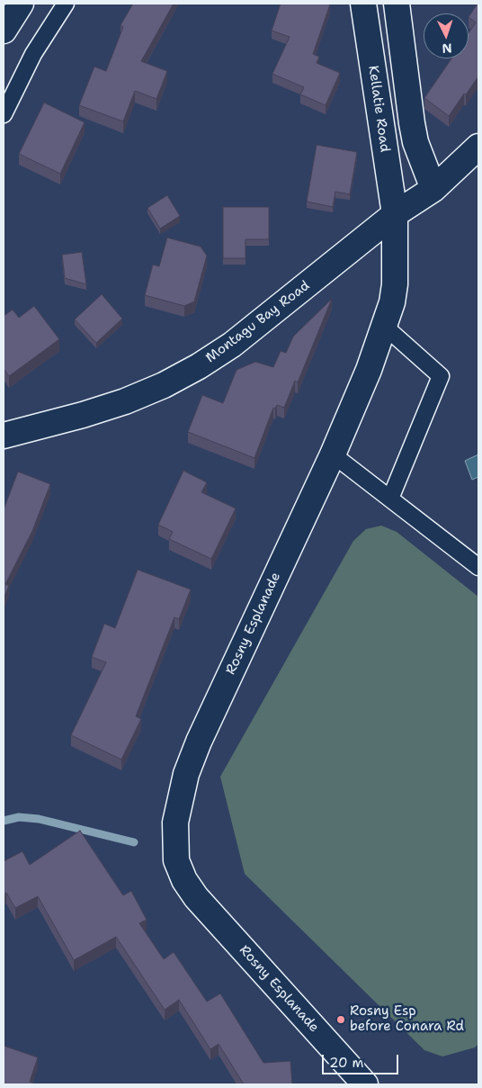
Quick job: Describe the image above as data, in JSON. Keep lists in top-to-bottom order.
{
  "streets": {
    "street": ["Kellatie Road", "Montagu Bay Road", "Rosny Esplanade"]
  },
  "crossings": [
    ["Kellatie Road", "Montagu Bay Road"],
    ["Kellatie Road", "Rosny Esplanade"],
    ["Montagu Bay Road", "Rosny Esplanade"]
  ],
  "places": ["Rosny Esp before Conara Rd"],
  "scale_bar": "20 m",
  "north": "bottom"
}
